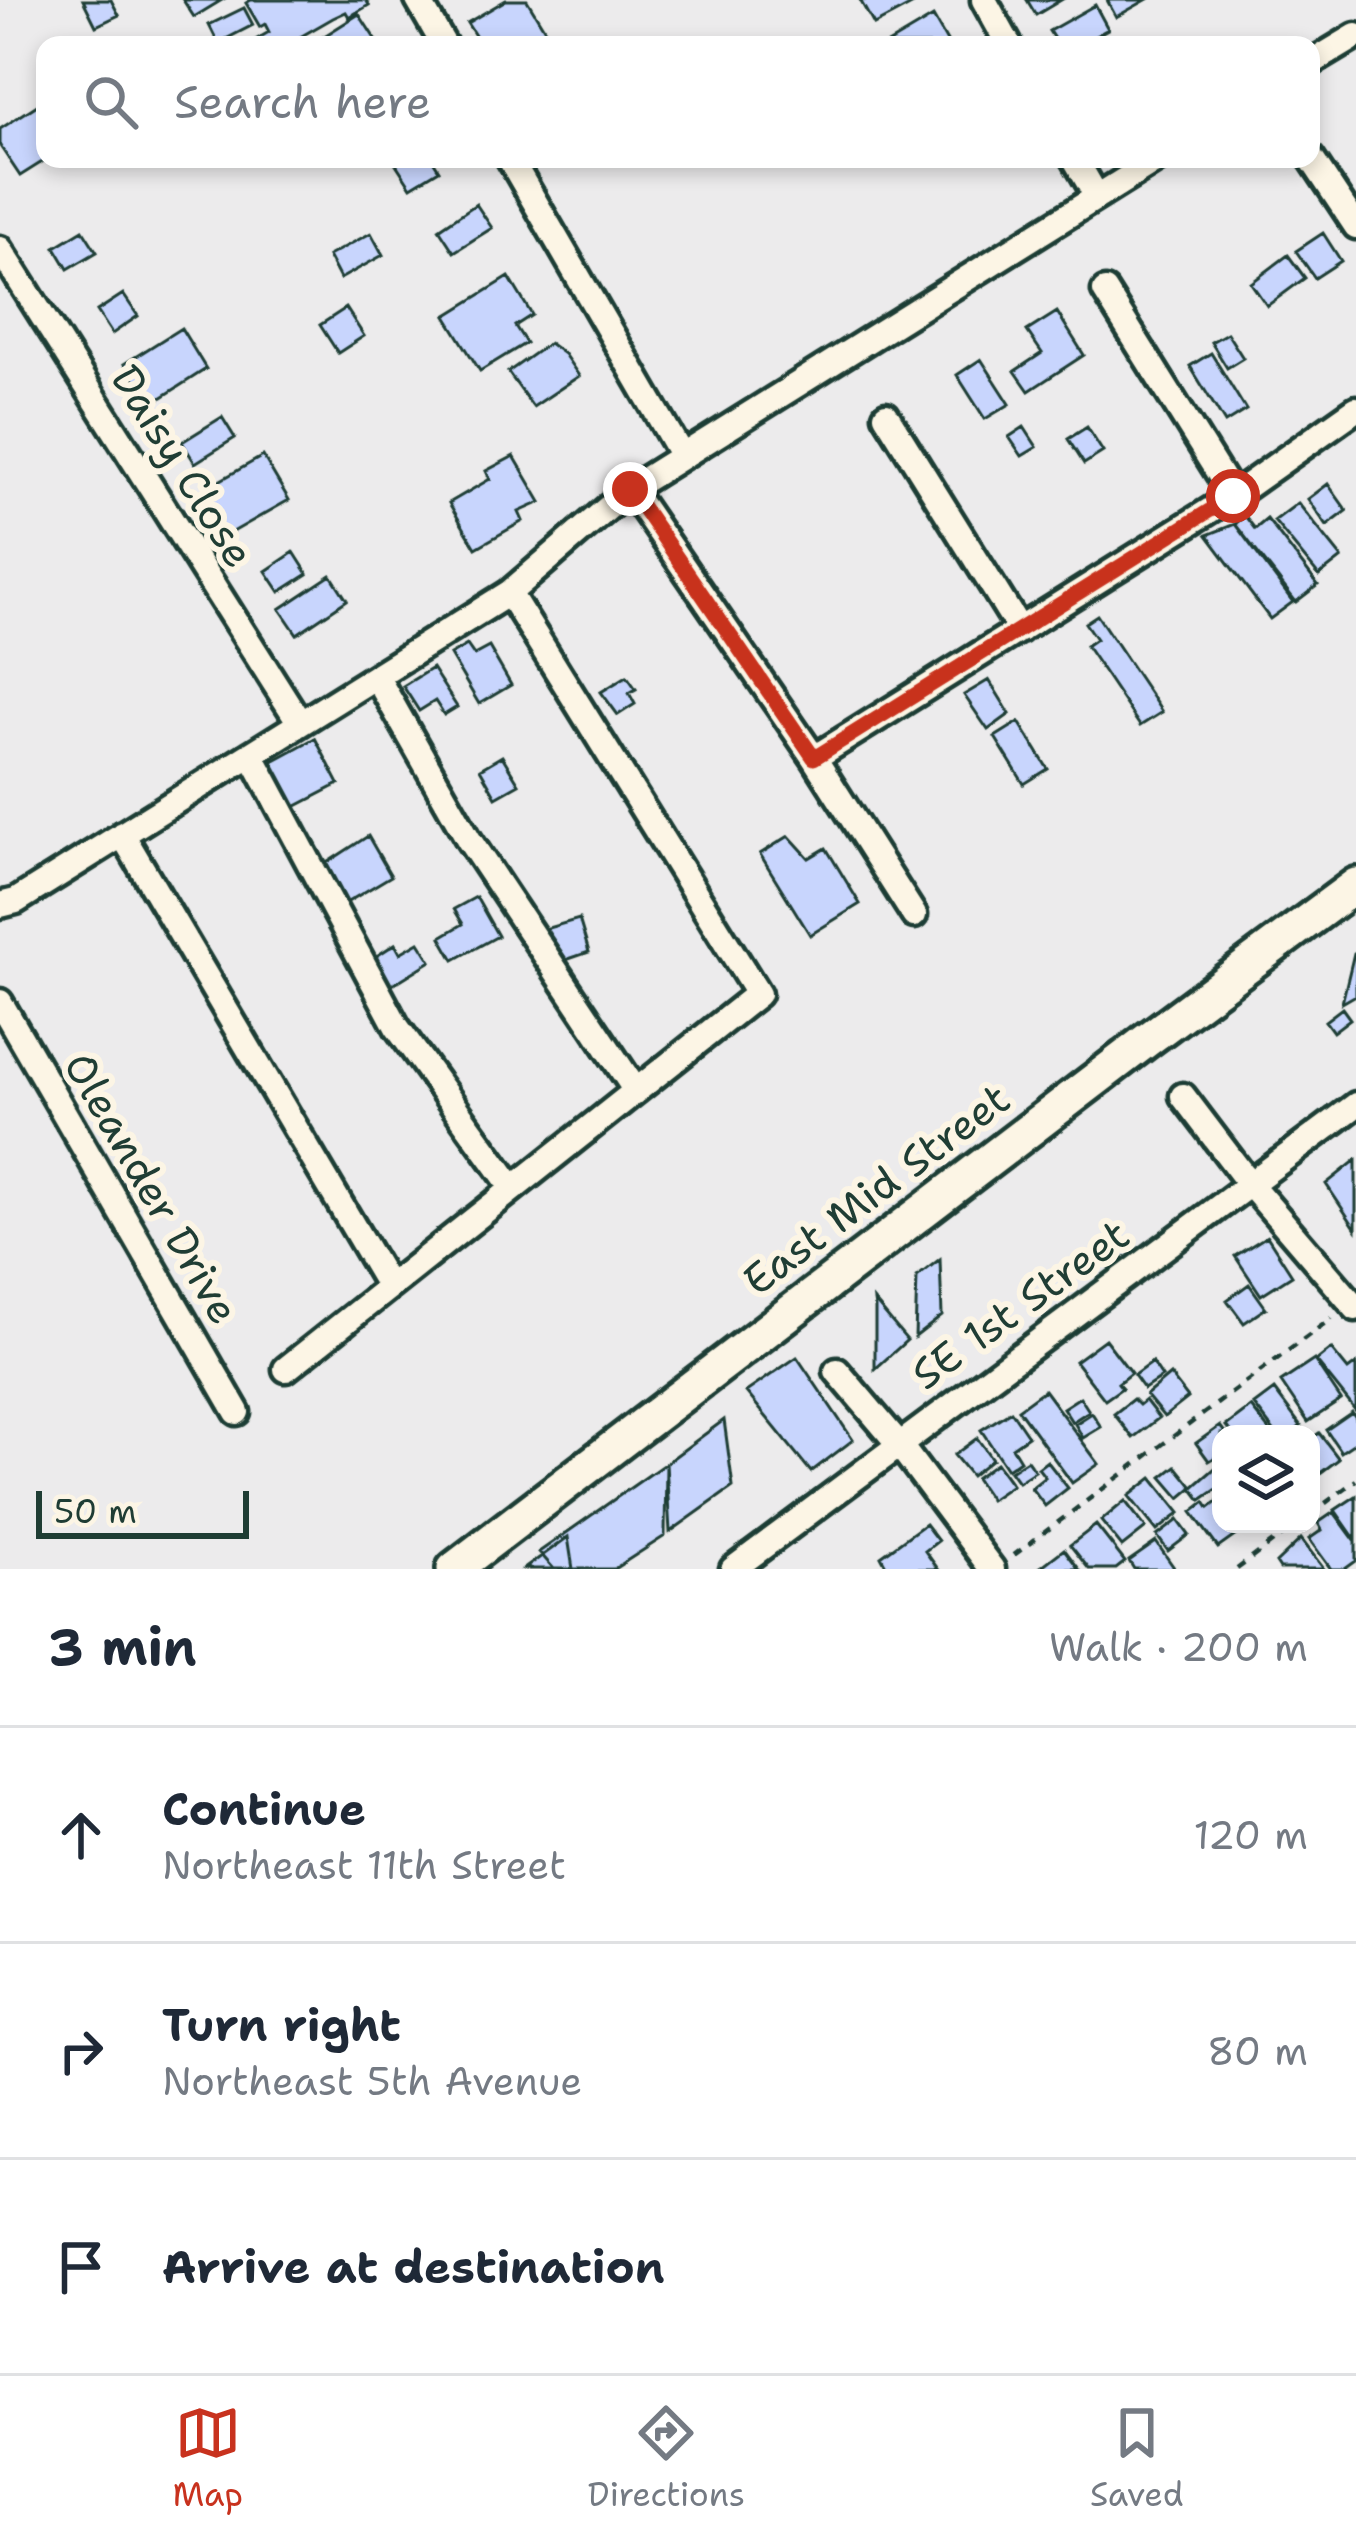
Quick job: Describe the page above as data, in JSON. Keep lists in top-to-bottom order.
{
  "streets": {
    "street": [
      "Daisy Close",
      "Oleander Drive",
      "East Mid Street",
      "SE 1st Street"
    ]
  },
  "scale_bar": "50 m",
  "page": {
    "search": "Search here",
    "scale": "50 m",
    "heading": ["3 min", "Walk · 200 m"],
    "list": [
      ["Continue", "Northeast 11th Street", "120 m"],
      ["Turn right", "Northeast 5th Avenue", "80 m"],
      "Arrive at destination"
    ],
    "nav": ["Map", "Directions", "Saved"]
  }
}
